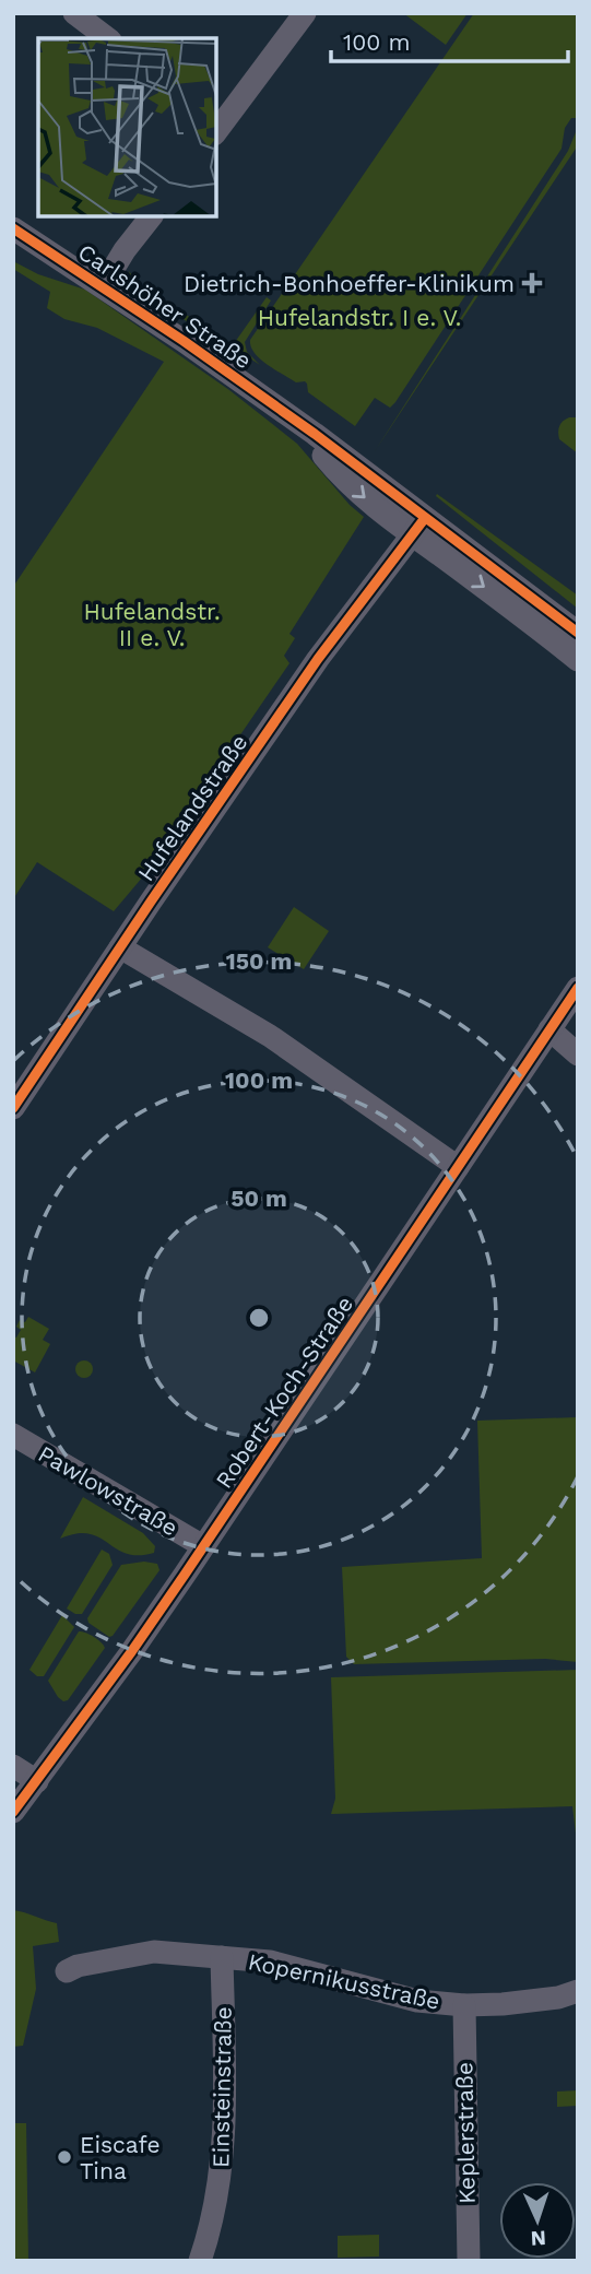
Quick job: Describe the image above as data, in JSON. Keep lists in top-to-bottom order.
{
  "streets": {
    "street": [
      "Carlshöher Straße",
      "Hufelandstraße",
      "Robert-Koch-Straße",
      "Pawlowstraße",
      "Kopernikusstraße",
      "Einsteinstraße",
      "Keplerstraße"
    ]
  },
  "crossings": [
    ["Carlshöher Straße", "Hufelandstraße"],
    ["Robert-Koch-Straße", "Pawlowstraße"],
    ["Kopernikusstraße", "Einsteinstraße"],
    ["Kopernikusstraße", "Keplerstraße"]
  ],
  "parks": ["Hufelandstr. I e. V.", "Hufelandstr. II e. V."],
  "places": {
    "health": ["Dietrich-Bonhoeffer-Klinikum"],
    "other": ["Eiscafe Tina"]
  },
  "scale_bar": "100 m",
  "north": "bottom",
  "rings": ["150 m", "100 m", "50 m"]
}
